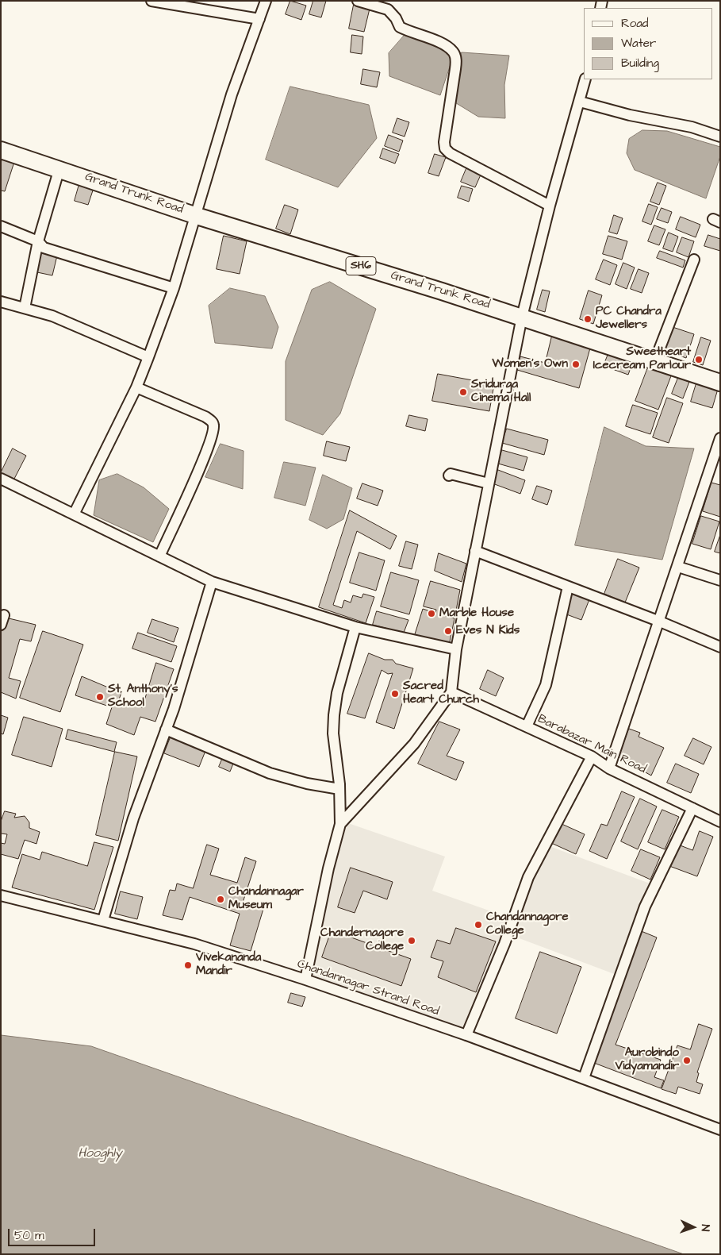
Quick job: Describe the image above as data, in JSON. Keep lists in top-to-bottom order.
{
  "streets": {
    "main road": ["Grand Trunk Road", "SH6"],
    "street": ["Barabazar Main Road", "Chandannagar Strand Road"]
  },
  "water": ["Hooghly"],
  "places": [
    "PC Chandra Jewellers",
    "Sweetheart Icecream Parlour",
    "Women's Own",
    "Sridurga Cinema Hall",
    "Marble House",
    "Eves N Kids",
    "Sacred Heart Church",
    "St. Anthony's School",
    "Chandannagar Museum",
    "Chandannagore College",
    "Chandernagore College",
    "Vivekananda Mandir",
    "Aurobindo Vidyamandir"
  ],
  "legend": ["Road", "Water", "Building"],
  "scale_bar": "50 m",
  "north": "right"
}
